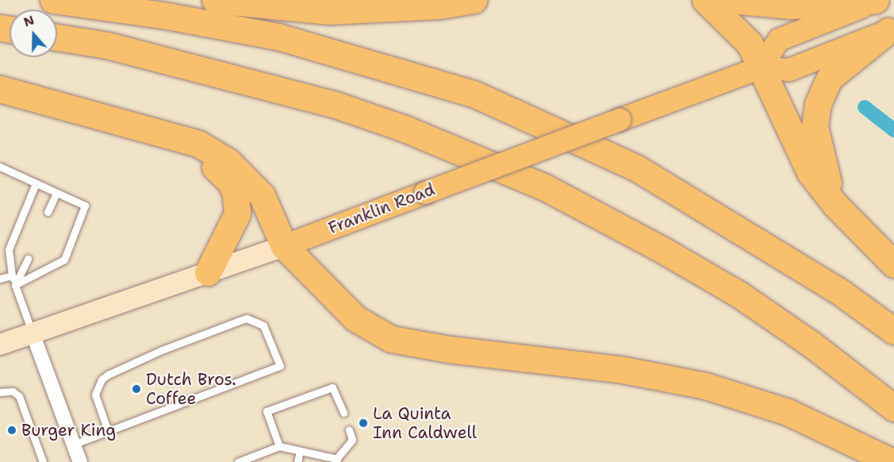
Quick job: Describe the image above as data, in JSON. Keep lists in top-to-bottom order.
{
  "streets": {
    "main road": ["Franklin Road"]
  },
  "places": ["Dutch Bros. Coffee", "La Quinta Inn Caldwell", "Burger King"],
  "north": "top"
}
